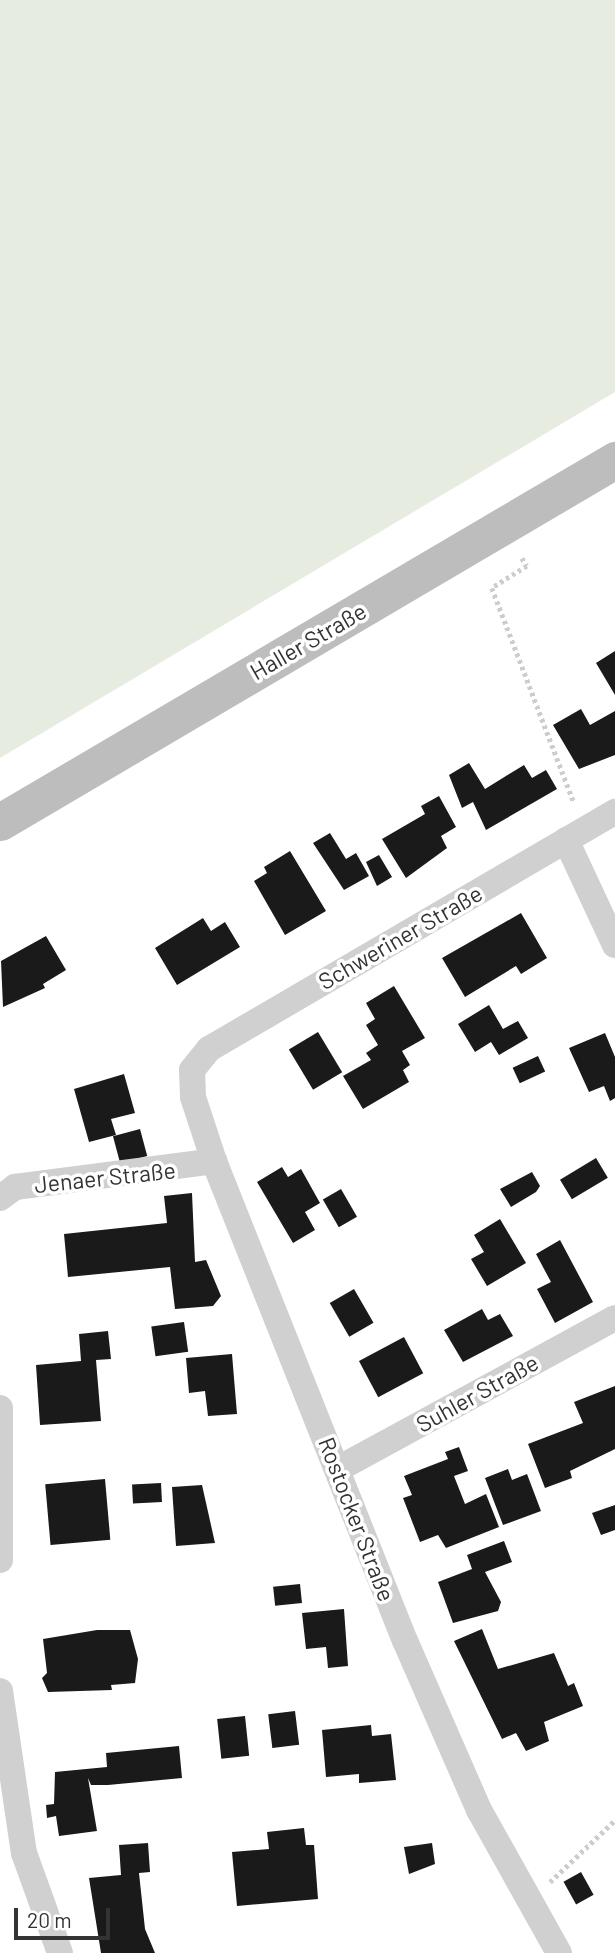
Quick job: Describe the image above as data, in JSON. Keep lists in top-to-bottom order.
{
  "streets": {
    "main road": ["Haller Straße"],
    "street": [
      "Schweriner Straße",
      "Jenaer Straße",
      "Suhler Straße",
      "Rostocker Straße"
    ]
  },
  "crossings": [
    ["Schweriner Straße", "Rostocker Straße"],
    ["Jenaer Straße", "Rostocker Straße"],
    ["Suhler Straße", "Rostocker Straße"]
  ],
  "scale_bar": "20 m"
}
